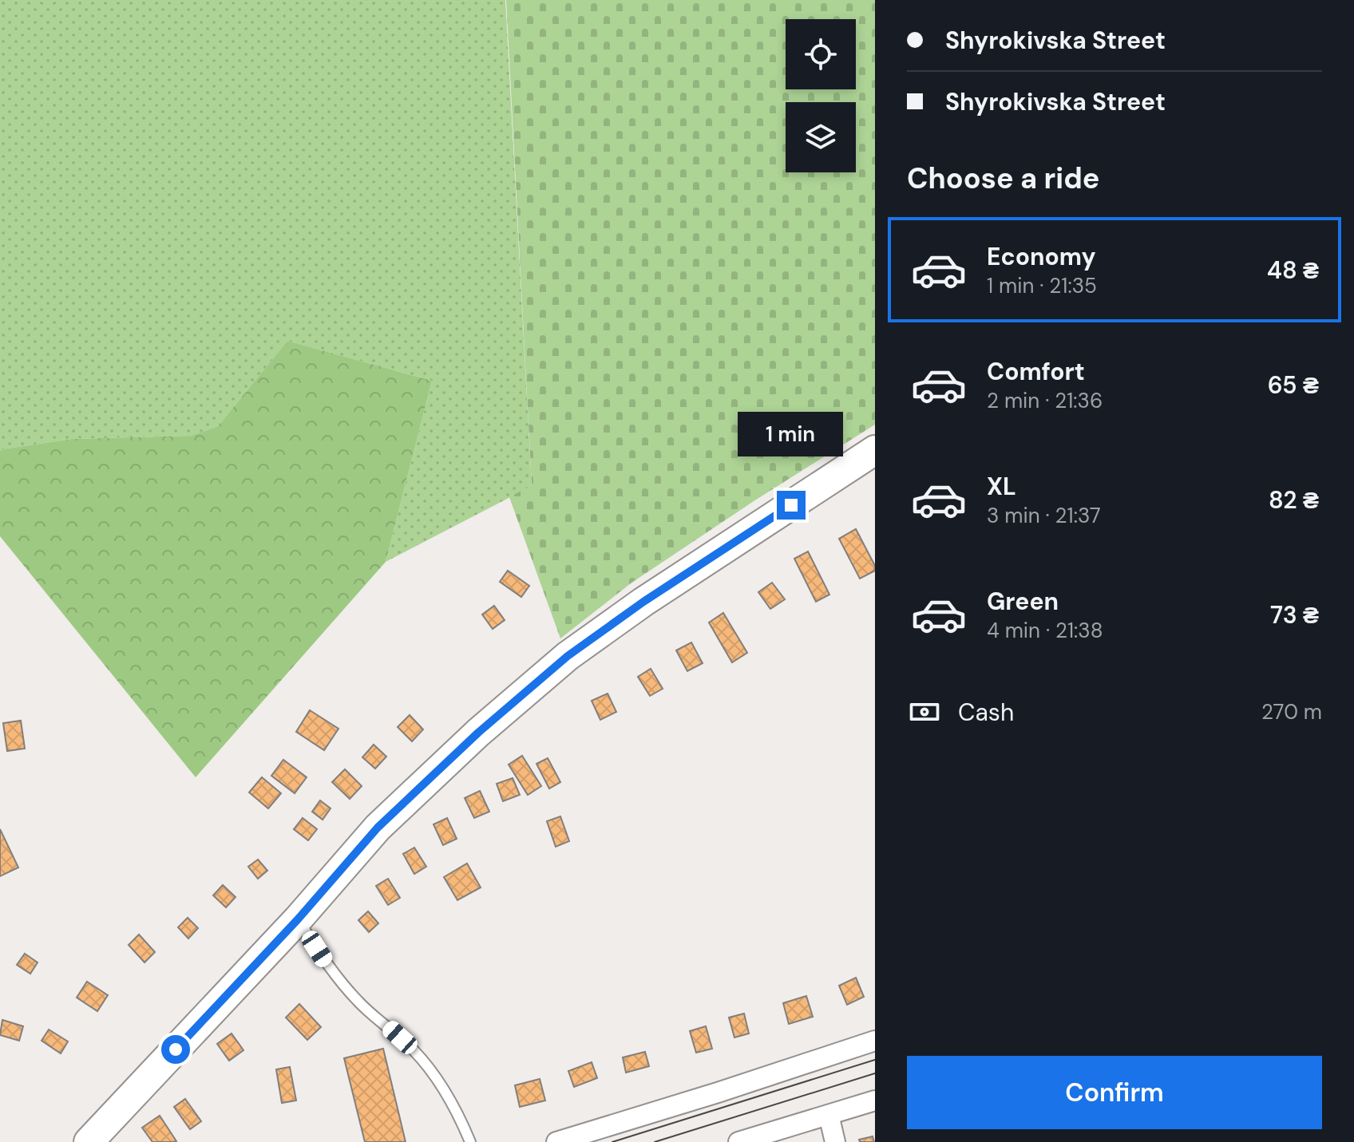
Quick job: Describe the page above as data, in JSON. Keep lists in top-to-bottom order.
{
  "page": {
    "banner": ["Shyrokivska Street", "Shyrokivska Street"],
    "heading": "Choose a ride",
    "list": [
      {
        "name": "Economy",
        "note": "1 min · 21:35",
        "value": "48 ₴"
      },
      {
        "name": "Comfort",
        "note": "2 min · 21:36",
        "value": "65 ₴"
      },
      {
        "name": "XL",
        "note": "3 min · 21:37",
        "value": "82 ₴"
      },
      {
        "name": "Green",
        "note": "4 min · 21:38",
        "value": "73 ₴"
      }
    ],
    "bubble": "1 min",
    "pay": ["Cash", "270 m"],
    "buttons": "Confirm"
  }
}
